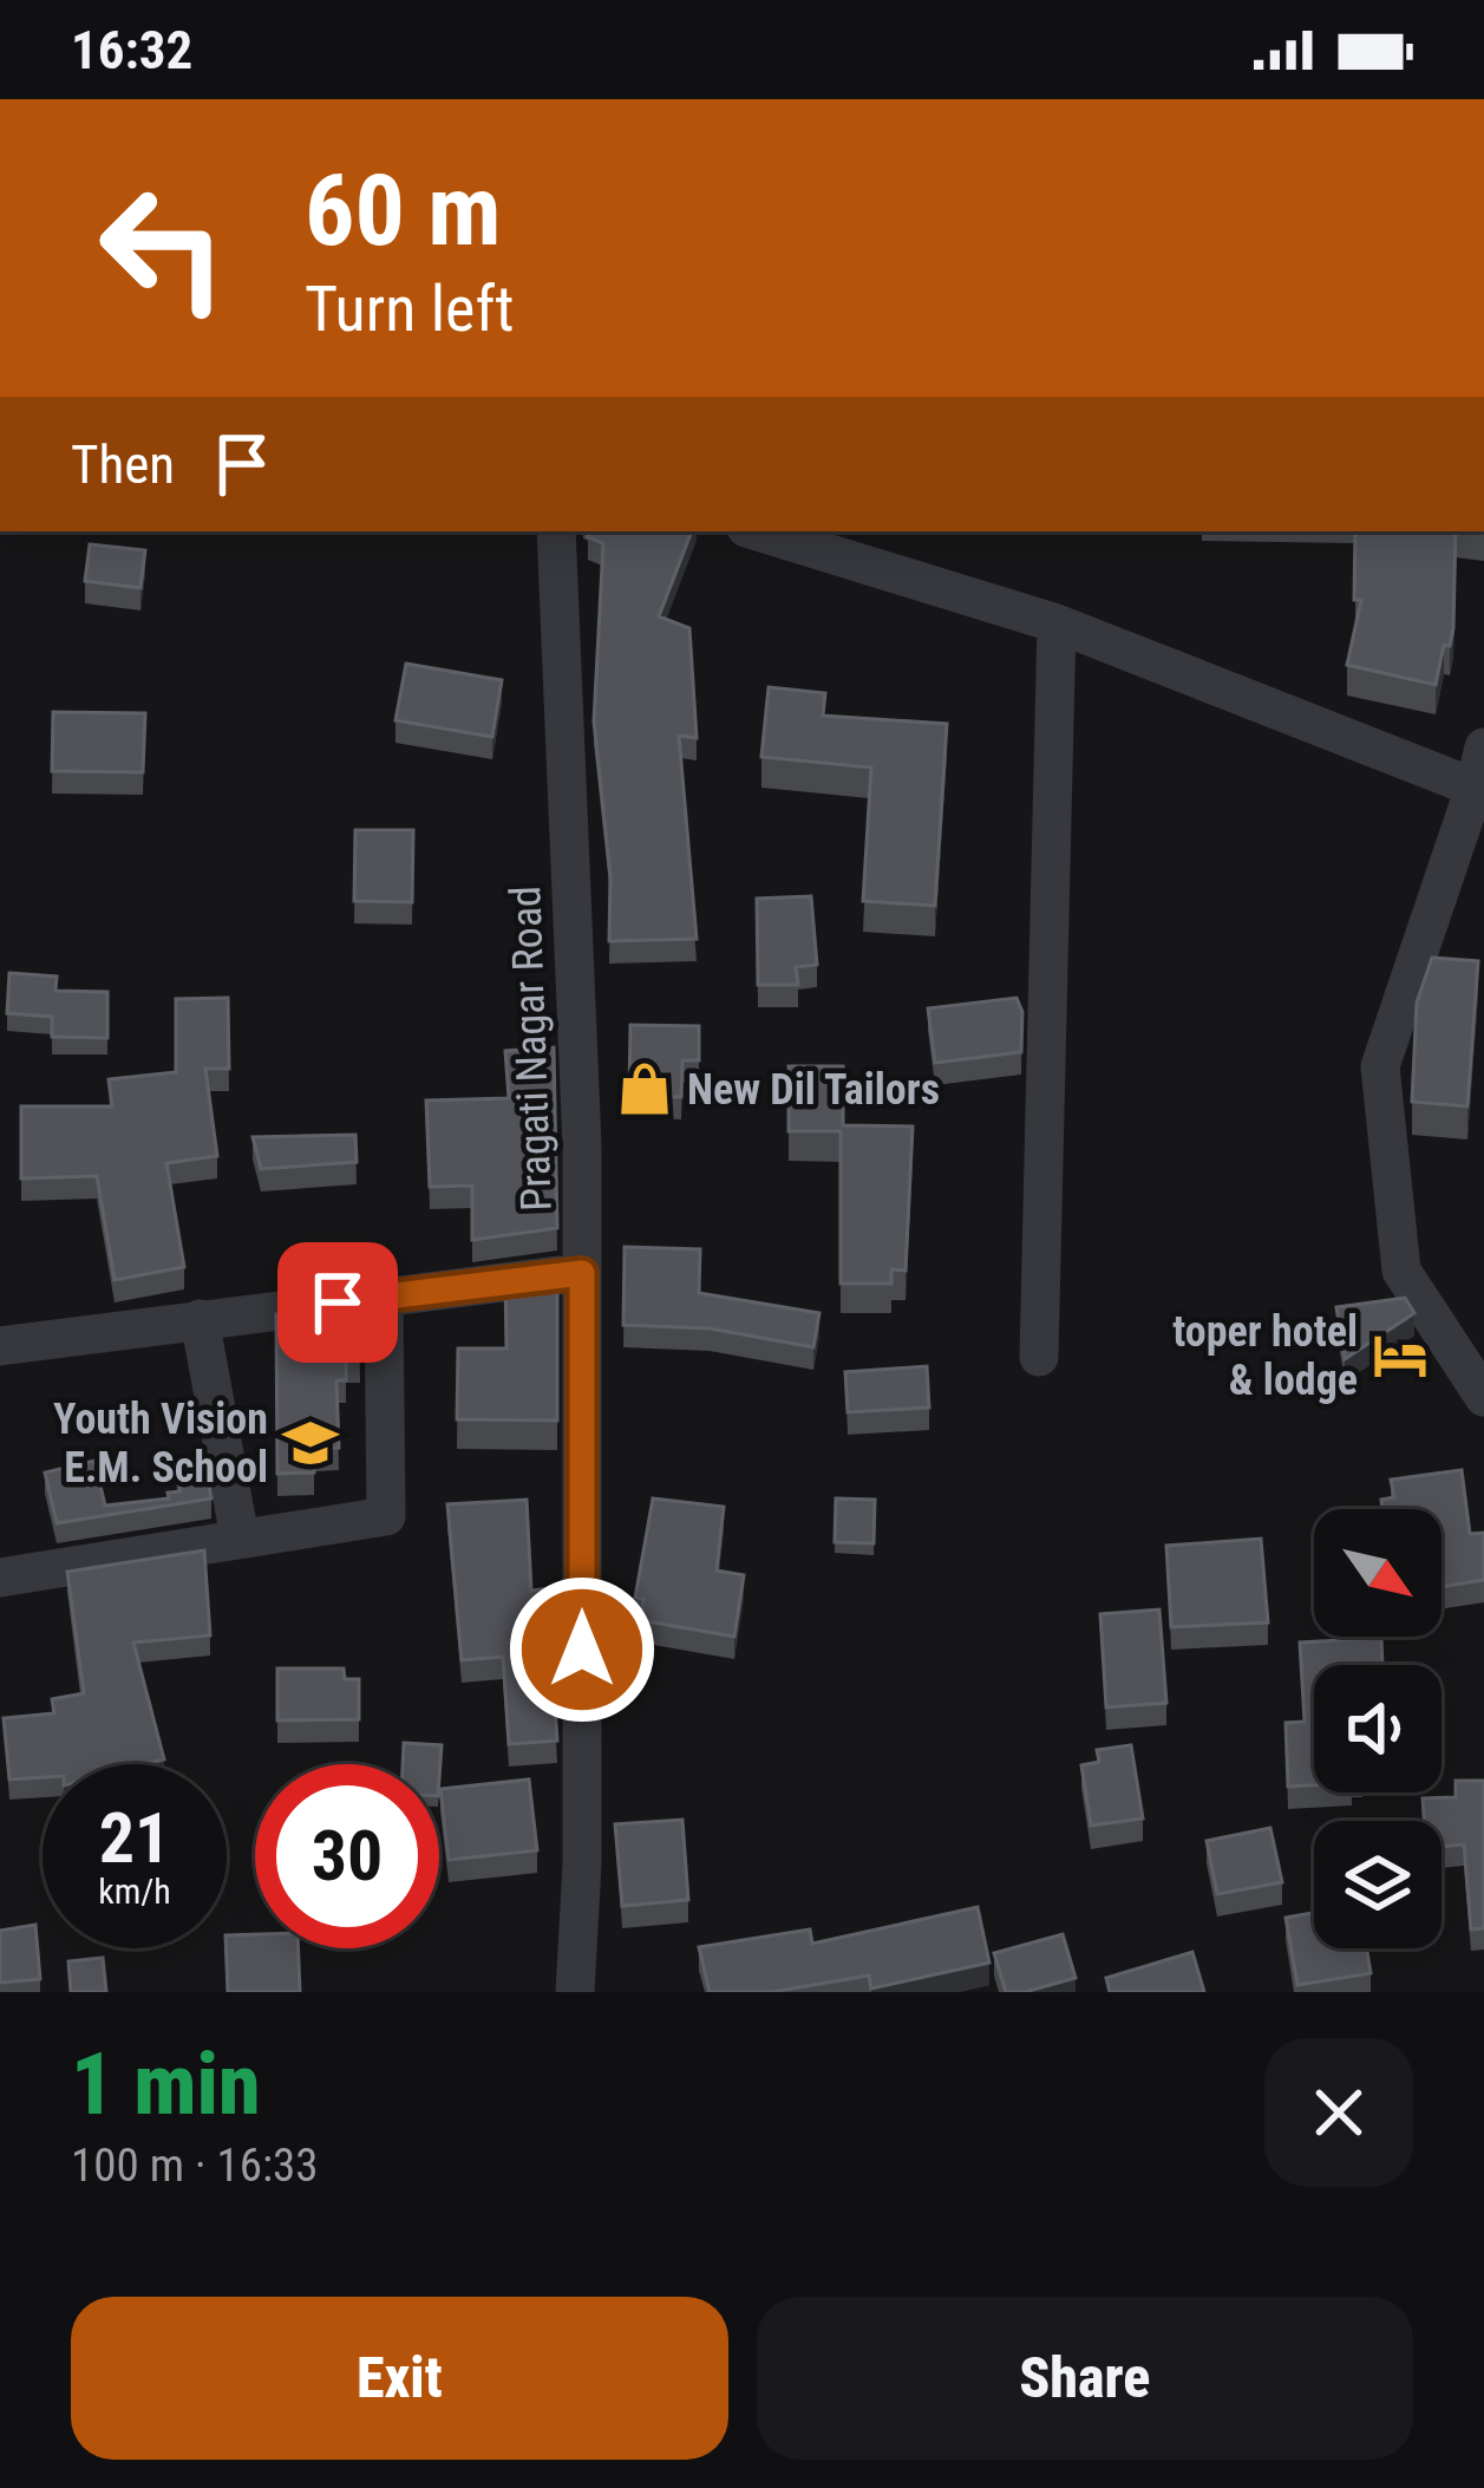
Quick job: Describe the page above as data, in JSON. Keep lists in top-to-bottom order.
{
  "streets": {
    "street": ["Pragati Nagar Road"]
  },
  "places": {
    "shop": ["New Dil Tailors"],
    "hotel": ["toper hotel & lodge"],
    "school or university": ["Youth Vision E.M. School"]
  },
  "north": "bottom right",
  "page": {
    "status": "16:32",
    "turn": ["60 m", "Turn left"],
    "then": "Then",
    "speed": "21 km/h",
    "limit": "30",
    "heading": ["1 min", "100 m · 16:33"],
    "buttons": ["Exit", "Share"]
  }
}
